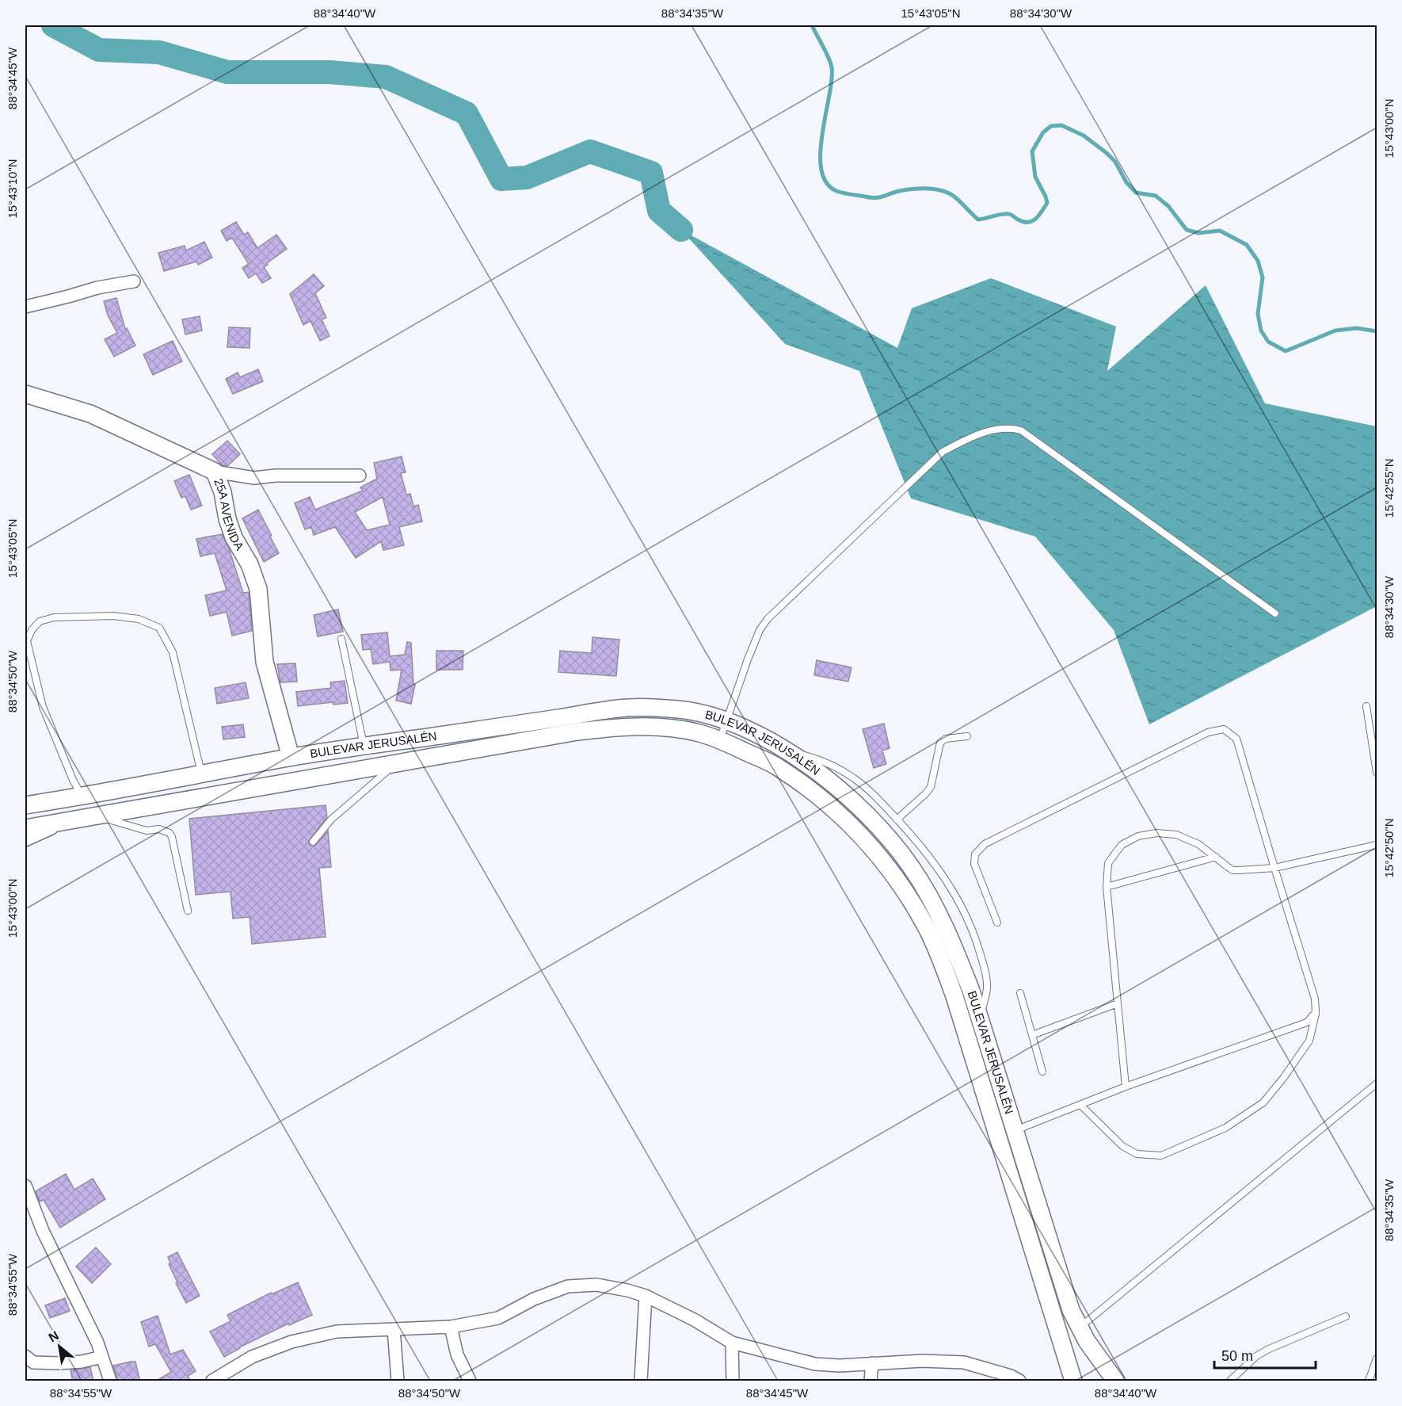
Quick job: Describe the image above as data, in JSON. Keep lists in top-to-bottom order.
{
  "streets": {
    "main road": ["25A AVENIDA", "BULEVAR JERUSALÉN"]
  },
  "crossings": [
    ["25A AVENIDA", "BULEVAR JERUSALÉN"]
  ],
  "scale_bar": "50 m",
  "north": "top left",
  "coordinates": [
    "88°34'40\"W",
    "88°34'35\"W",
    "15°43'05\"N",
    "88°34'30\"W",
    "88°34'45\"W",
    "15°43'00\"N",
    "15°43'10\"N",
    "15°42'55\"N",
    "88°34'50\"W",
    "15°42'50\"N",
    "88°34'55\"W"
  ]
}
